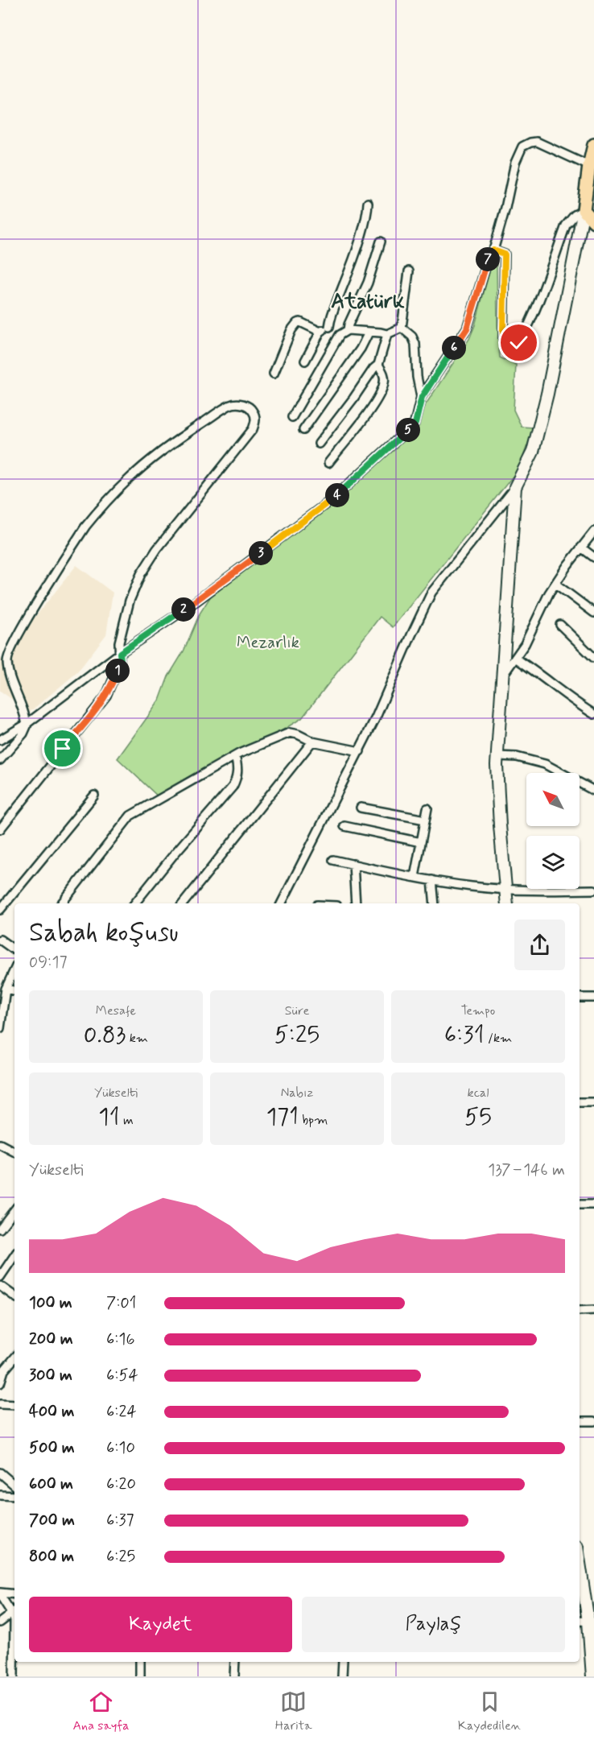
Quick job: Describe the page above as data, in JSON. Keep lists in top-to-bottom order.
{
  "districts": ["Atatürk"],
  "parks": ["Mezarlık"],
  "north": "top left",
  "page": {
    "pins": [
      "7",
      "6",
      "5",
      "4",
      "3",
      "2",
      "1"
    ],
    "heading": ["Sabah koşusu", "09:17"],
    "stats": [
      ["Mesafe", "0.83 km"],
      ["Süre", "5:25"],
      ["Tempo", "6:31 /km"],
      ["Yükselti", "11 m"],
      ["Nabız", "171 bpm"],
      ["kcal", "55"]
    ],
    "chart": ["Yükselti", "137–146 m"],
    "list": [
      {
        "name": "100 m",
        "note": "7:01"
      },
      {
        "name": "200 m",
        "note": "6:16"
      },
      {
        "name": "300 m",
        "note": "6:54"
      },
      {
        "name": "400 m",
        "note": "6:24"
      },
      {
        "name": "500 m",
        "note": "6:10"
      },
      {
        "name": "600 m",
        "note": "6:20"
      },
      {
        "name": "700 m",
        "note": "6:37"
      },
      {
        "name": "800 m",
        "note": "6:25"
      }
    ],
    "buttons": ["Kaydet", "Paylaş"],
    "tabs": ["Ana sayfa", "Harita", "Kaydedilen"]
  }
}
